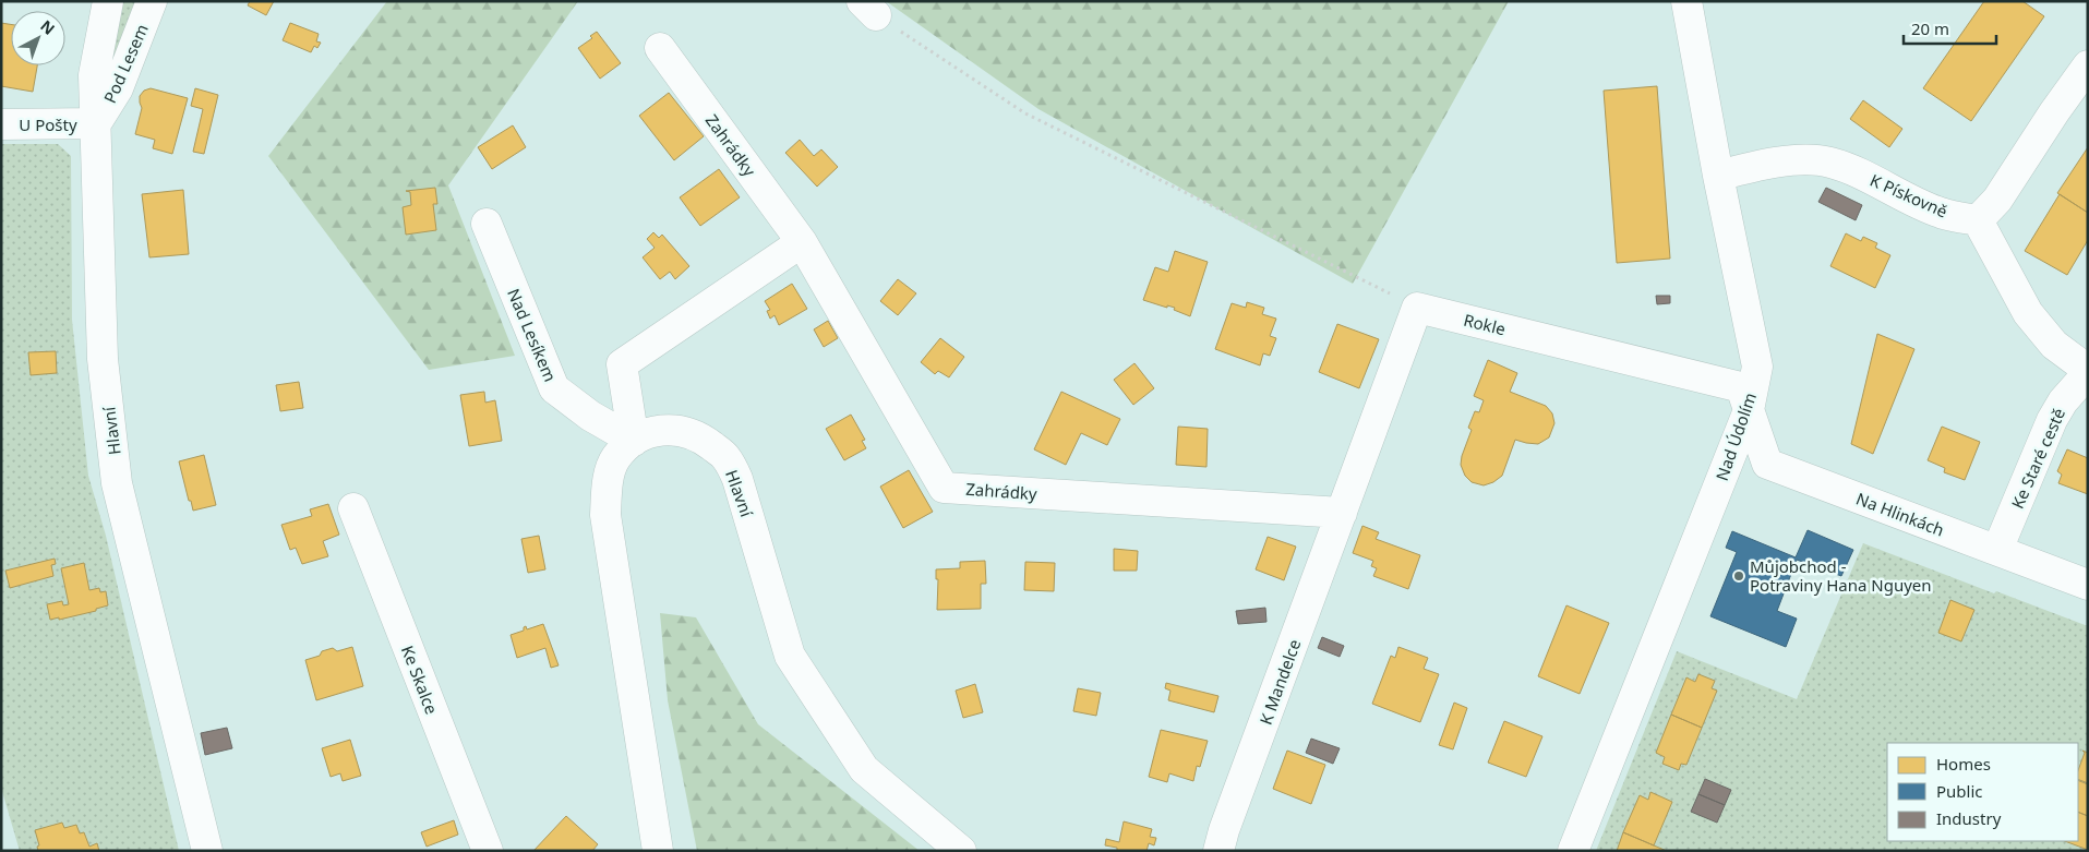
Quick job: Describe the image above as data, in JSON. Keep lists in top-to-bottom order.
{
  "streets": {
    "street": [
      "Pod Lesem",
      "U Pošty",
      "Zahrádky",
      "K Pískovně",
      "Rokle",
      "Nad Lesíkem",
      "Hlavní",
      "Nad Údolím",
      "Ke Staré cestě",
      "Na Hlinkách",
      "Ke Skalce",
      "K Mandelce"
    ]
  },
  "crossings": [
    ["Pod Lesem", "U Pošty"],
    ["Pod Lesem", "Hlavní"],
    ["U Pošty", "Hlavní"],
    ["Zahrádky", "K Mandelce"],
    ["K Pískovně", "Nad Údolím"],
    ["Rokle", "Nad Údolím"],
    ["Rokle", "Na Hlinkách"],
    ["Nad Lesíkem", "Hlavní"],
    ["Nad Údolím", "Na Hlinkách"],
    ["Ke Staré cestě", "Na Hlinkách"]
  ],
  "places": ["Můjobchod - Potraviny Hana Nguyen"],
  "legend": ["Homes", "Public", "Industry"],
  "scale_bar": "20 m",
  "north": "top right"
}
